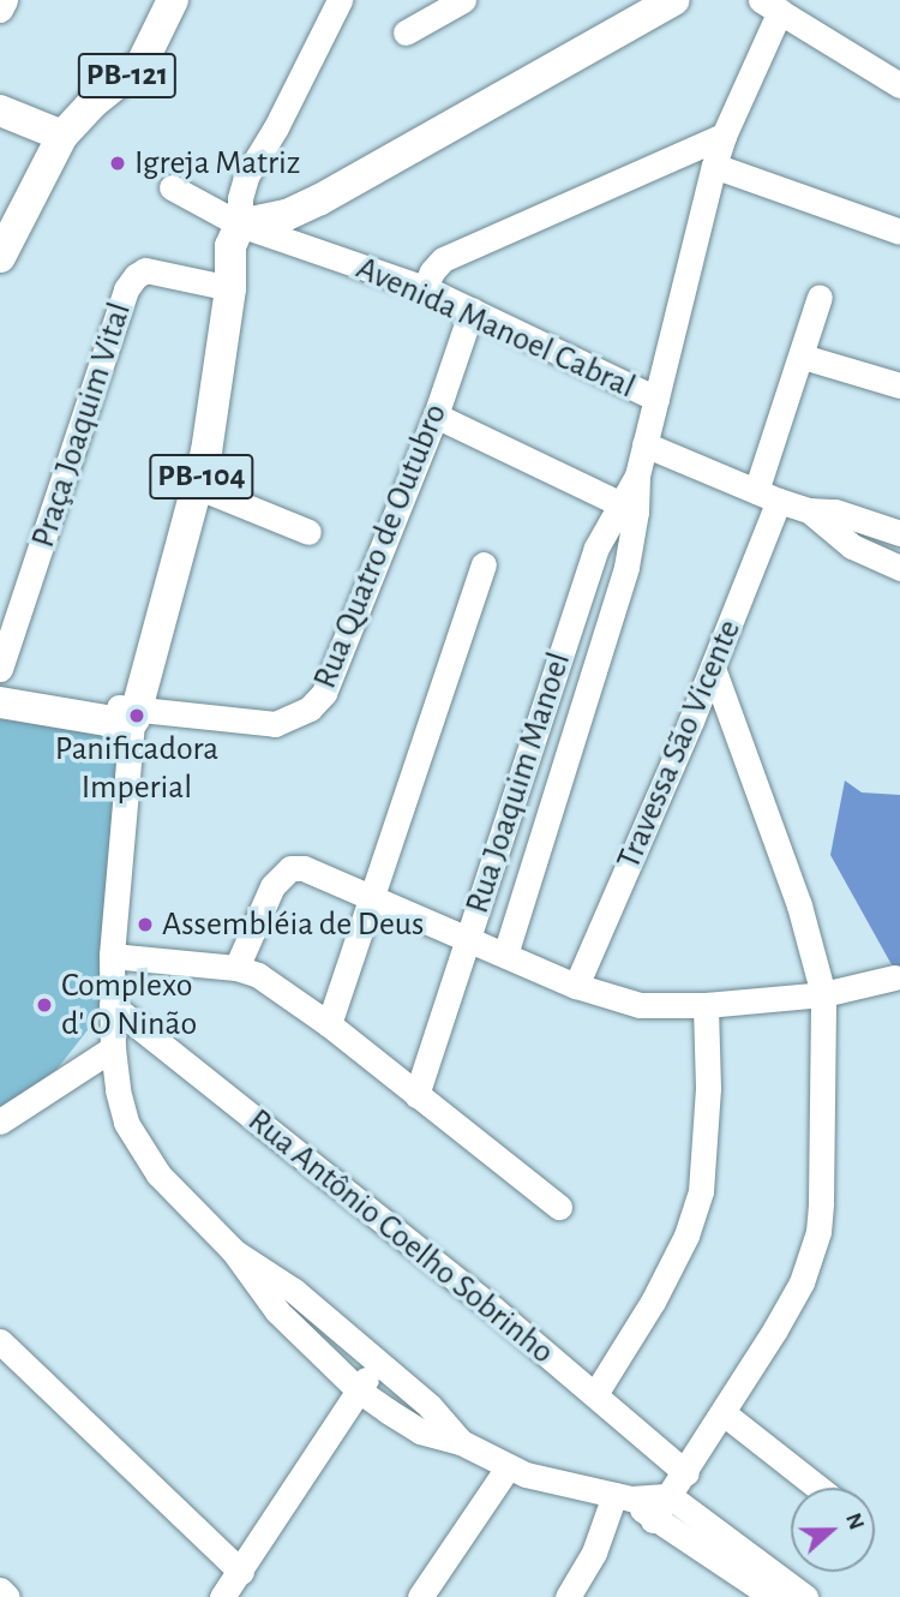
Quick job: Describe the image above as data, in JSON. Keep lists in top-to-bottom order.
{
  "streets": {
    "main road": ["PB-121", "PB-104"],
    "street": [
      "Avenida Manoel Cabral",
      "Praça Joaquim Vital",
      "Rua Quatro de Outubro",
      "Travessa São Vicente",
      "Rua Joaquim Manoel",
      "Rua Antônio Coelho Sobrinho"
    ]
  },
  "crossings": [
    ["Avenida Manoel Cabral", "PB-104"],
    ["Avenida Manoel Cabral", "Rua Quatro de Outubro"],
    ["Avenida Manoel Cabral", "Rua Joaquim Manoel"],
    ["Praça Joaquim Vital", "PB-104"],
    ["PB-104", "Rua Quatro de Outubro"]
  ],
  "places": [
    "Igreja Matriz",
    "Panificadora Imperial",
    "Assembléia de Deus",
    "Complexo d' O Ninão"
  ],
  "north": "right"
}
